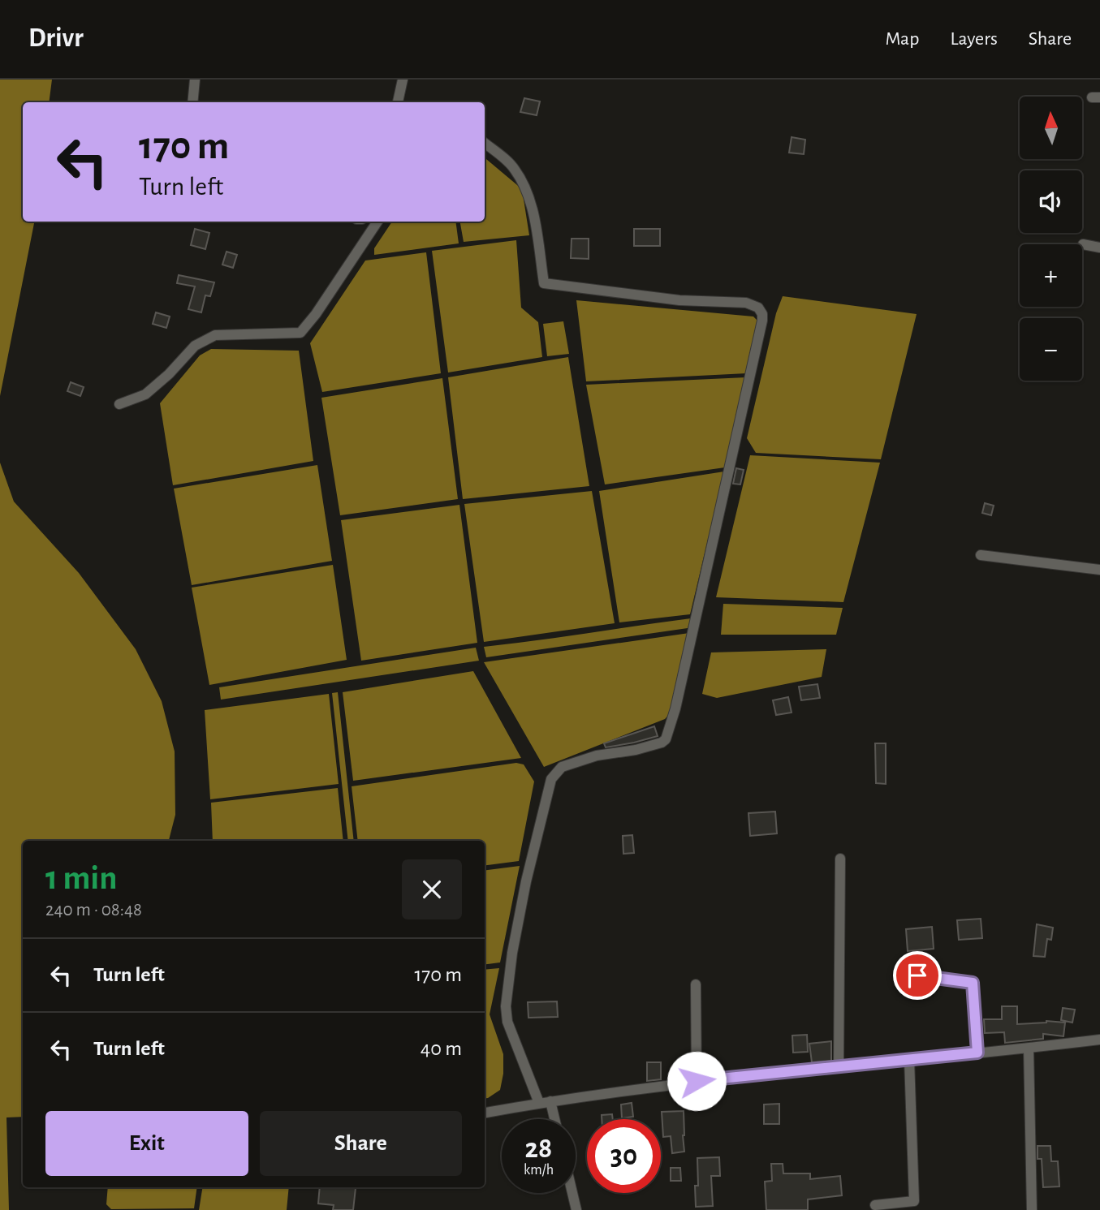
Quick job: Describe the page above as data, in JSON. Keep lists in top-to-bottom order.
{
  "north": "top",
  "page": {
    "header": "Drivr",
    "nav": ["Map", "Layers", "Share"],
    "map_buttons": ["+", "−"],
    "turn": ["170 m", "Turn left"],
    "heading": ["1 min", "240 m · 08:48"],
    "list": [
      {
        "name": "Turn left",
        "value": "170 m"
      },
      {
        "name": "Turn left",
        "value": "40 m"
      }
    ],
    "buttons": ["Exit", "Share"],
    "speed": "28 km/h",
    "limit": "30"
  }
}
